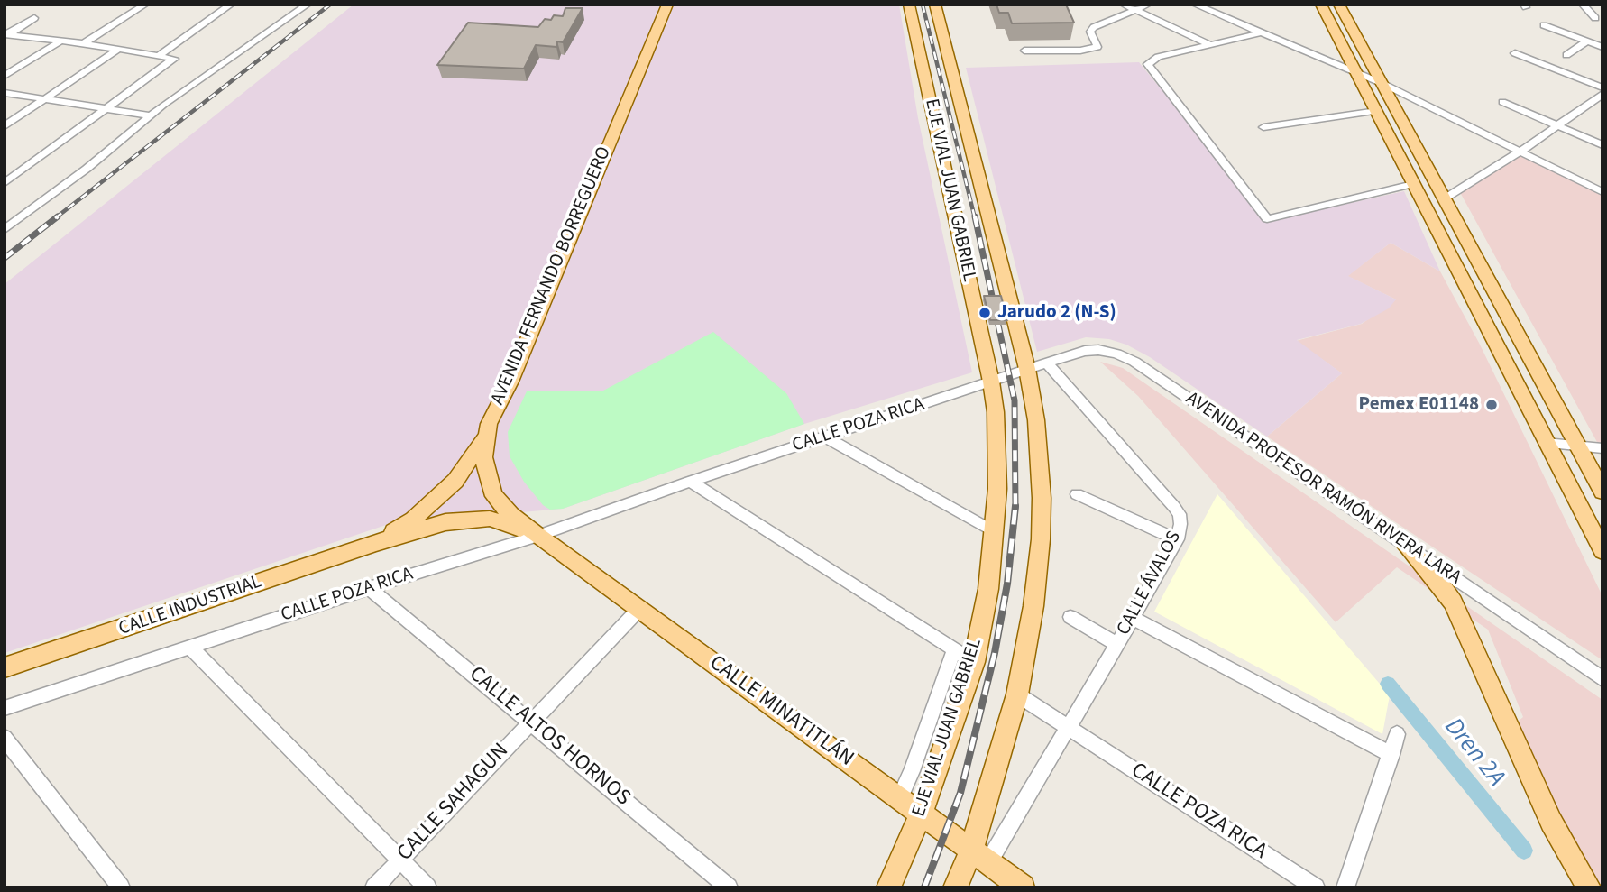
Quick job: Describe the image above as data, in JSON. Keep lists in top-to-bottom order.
{
  "streets": {
    "main road": [
      "EJE VIAL JUAN GABRIEL",
      "AVENIDA FERNANDO BORREGUERO",
      "CALLE INDUSTRIAL",
      "CALLE MINATITLÁN"
    ],
    "street": [
      "CALLE POZA RICA",
      "AVENIDA PROFESOR RAMÓN RIVERA LARA",
      "CALLE ÁVALOS",
      "CALLE ALTOS HORNOS",
      "CALLE SAHAGUN"
    ]
  },
  "crossings": [
    ["EJE VIAL JUAN GABRIEL", "CALLE POZA RICA"],
    ["EJE VIAL JUAN GABRIEL", "AVENIDA PROFESOR RAMÓN RIVERA LARA"],
    ["EJE VIAL JUAN GABRIEL", "CALLE ÁVALOS"],
    ["EJE VIAL JUAN GABRIEL", "CALLE MINATITLÁN"],
    ["AVENIDA FERNANDO BORREGUERO", "CALLE POZA RICA"],
    ["AVENIDA FERNANDO BORREGUERO", "CALLE MINATITLÁN"],
    ["CALLE POZA RICA", "AVENIDA PROFESOR RAMÓN RIVERA LARA"],
    ["CALLE POZA RICA", "CALLE ÁVALOS"],
    ["CALLE POZA RICA", "CALLE MINATITLÁN"],
    ["CALLE POZA RICA", "CALLE ALTOS HORNOS"],
    ["AVENIDA PROFESOR RAMÓN RIVERA LARA", "CALLE ÁVALOS"],
    ["CALLE ÁVALOS", "CALLE MINATITLÁN"],
    ["CALLE MINATITLÁN", "CALLE SAHAGUN"],
    ["CALLE ALTOS HORNOS", "CALLE SAHAGUN"]
  ],
  "water": ["Dren 2A"],
  "places": ["Jarudo 2 (N-S)", "Pemex E01148"]
}
